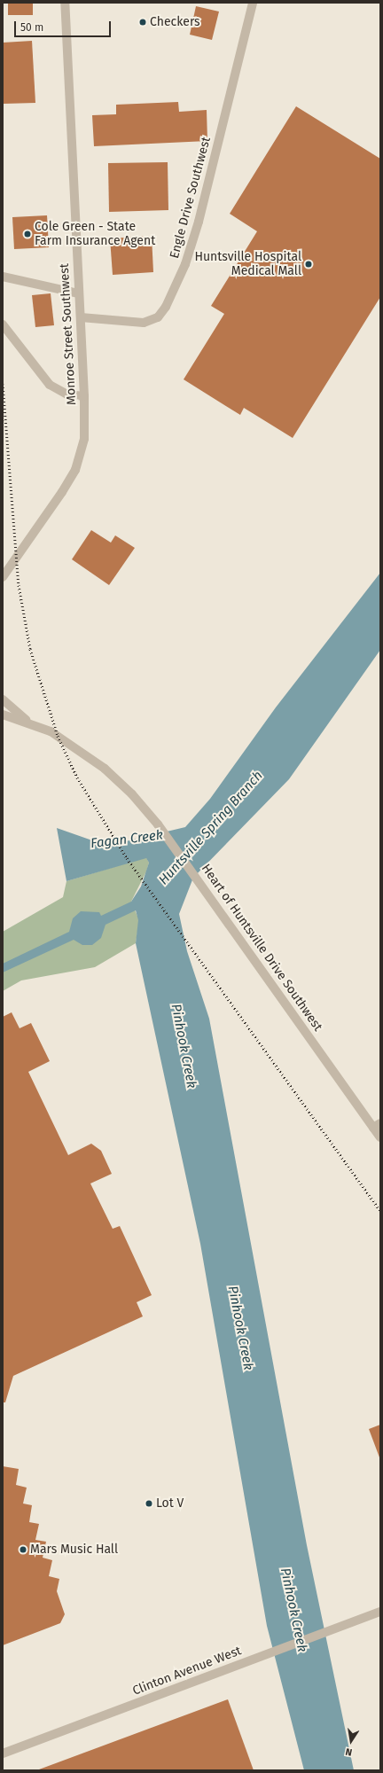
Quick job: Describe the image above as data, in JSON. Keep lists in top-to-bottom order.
{
  "streets": {
    "street": [
      "Engle Drive Southwest",
      "Monroe Street Southwest",
      "Heart of Huntsville Drive Southwest",
      "Clinton Avenue West"
    ]
  },
  "crossings": [
    ["Engle Drive Southwest", "Monroe Street Southwest"]
  ],
  "water": ["Huntsville Spring Branch", "Fagan Creek", "Pinhook Creek"],
  "places": [
    "Checkers",
    "Cole Green - State Farm Insurance Agent",
    "Huntsville Hospital Medical Mall",
    "Lot V",
    "Mars Music Hall"
  ],
  "scale_bar": "50 m",
  "north": "bottom"
}
